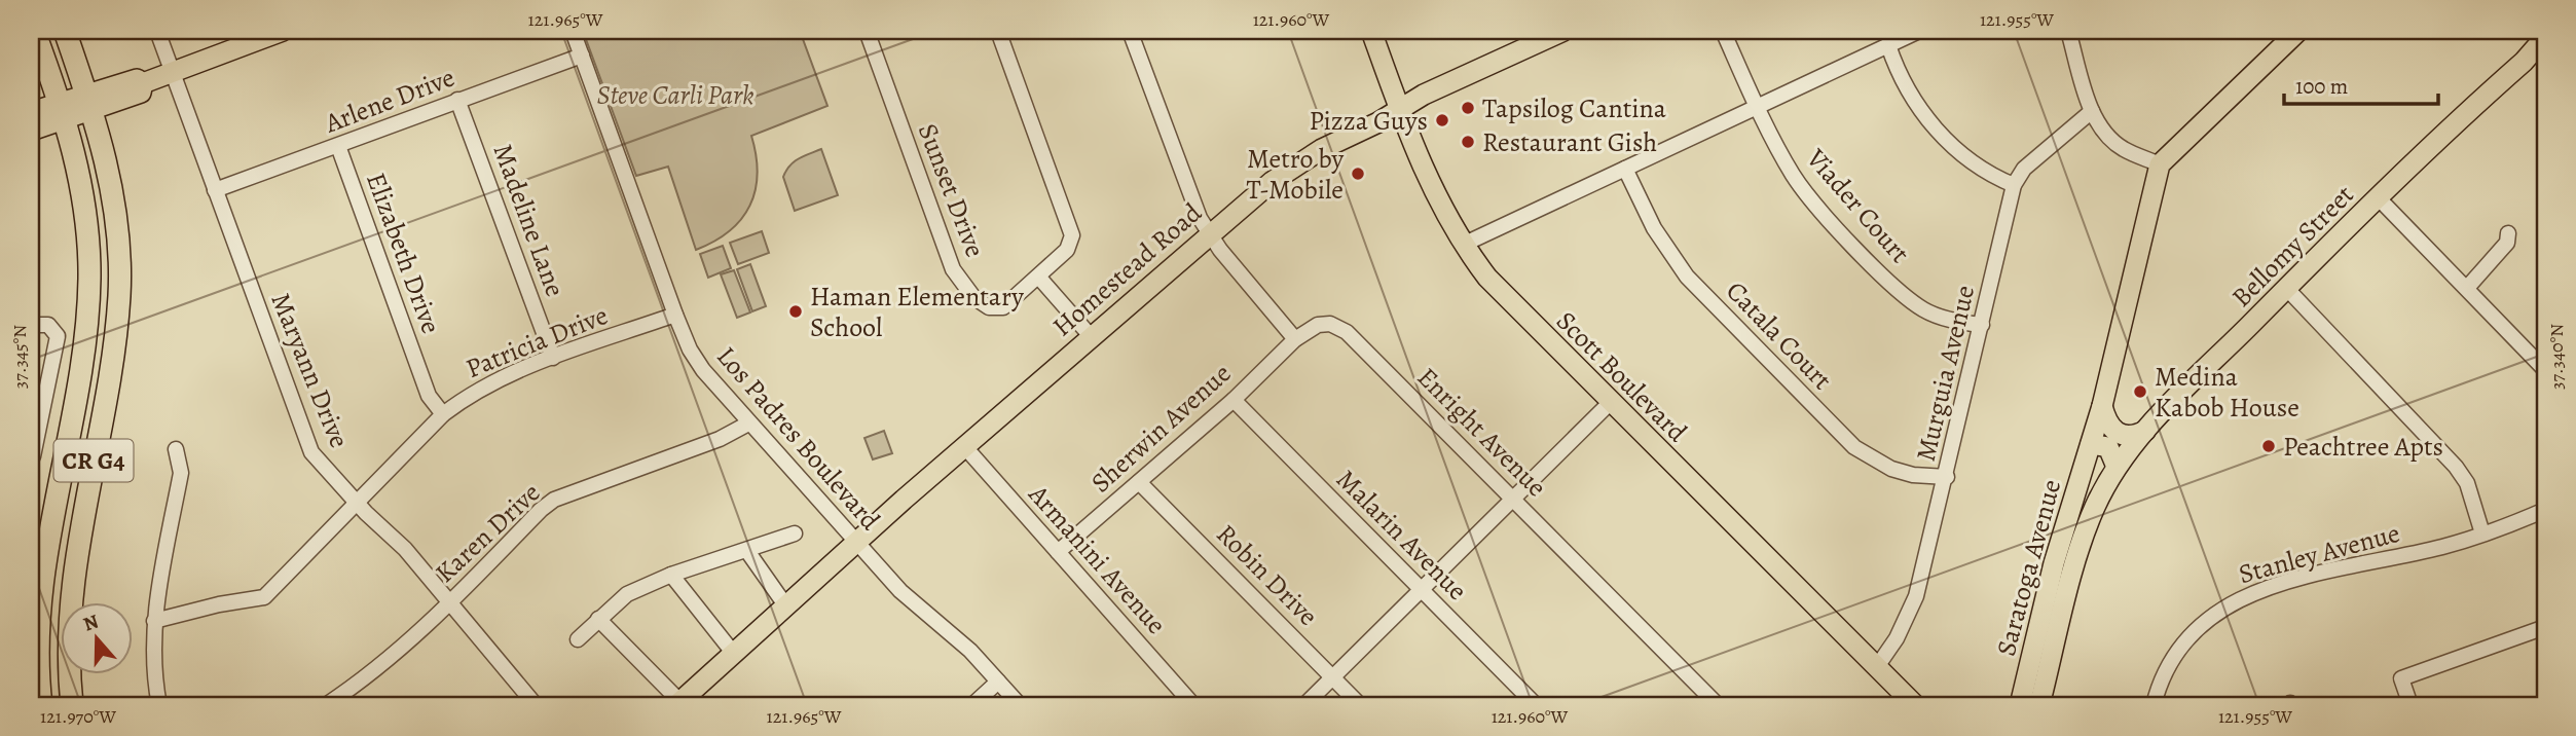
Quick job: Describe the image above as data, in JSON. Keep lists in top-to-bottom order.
{
  "streets": {
    "highway": ["CR G4"],
    "main road": [
      "Bellomy Street",
      "Homestead Road",
      "Scott Boulevard",
      "Saratoga Avenue"
    ],
    "street": [
      "Arlene Drive",
      "Sunset Drive",
      "Viader Court",
      "Madeline Lane",
      "Elizabeth Drive",
      "Catala Court",
      "Patricia Drive",
      "Maryann Drive",
      "Murguia Avenue",
      "Sherwin Avenue",
      "Enright Avenue",
      "Los Padres Boulevard",
      "Karen Drive",
      "Malarin Avenue",
      "Stanley Avenue",
      "Armanini Avenue",
      "Robin Drive"
    ]
  },
  "crossings": [
    ["Arlene Drive", "Madeline Lane"],
    ["Arlene Drive", "Elizabeth Drive"],
    ["Arlene Drive", "Maryann Drive"],
    ["Arlene Drive", "Los Padres Boulevard"],
    ["Viader Court", "Murguia Avenue"],
    ["Madeline Lane", "Patricia Drive"],
    ["Bellomy Street", "Saratoga Avenue"],
    ["Elizabeth Drive", "Patricia Drive"],
    ["Homestead Road", "Scott Boulevard"],
    ["Homestead Road", "Los Padres Boulevard"],
    ["Homestead Road", "Armanini Avenue"],
    ["Catala Court", "Murguia Avenue"],
    ["Patricia Drive", "Maryann Drive"],
    ["Patricia Drive", "Los Padres Boulevard"],
    ["Maryann Drive", "Karen Drive"],
    ["Murguia Avenue", "Scott Boulevard"],
    ["Sherwin Avenue", "Enright Avenue"],
    ["Sherwin Avenue", "Malarin Avenue"],
    ["Sherwin Avenue", "Armanini Avenue"],
    ["Sherwin Avenue", "Robin Drive"],
    ["Los Padres Boulevard", "Karen Drive"]
  ],
  "parks": ["Steve Carli Park"],
  "places": [
    "Tapsilog Cantina",
    "Pizza Guys",
    "Restaurant Gish",
    "Metro by T-Mobile",
    "Haman Elementary School",
    "Medina Kabob House",
    "Peachtree Apts"
  ],
  "scale_bar": "100 m",
  "north": "top",
  "coordinates": [
    "121.965°W",
    "121.960°W",
    "121.955°W",
    "37.345°N",
    "37.340°N",
    "121.970°W"
  ]
}
